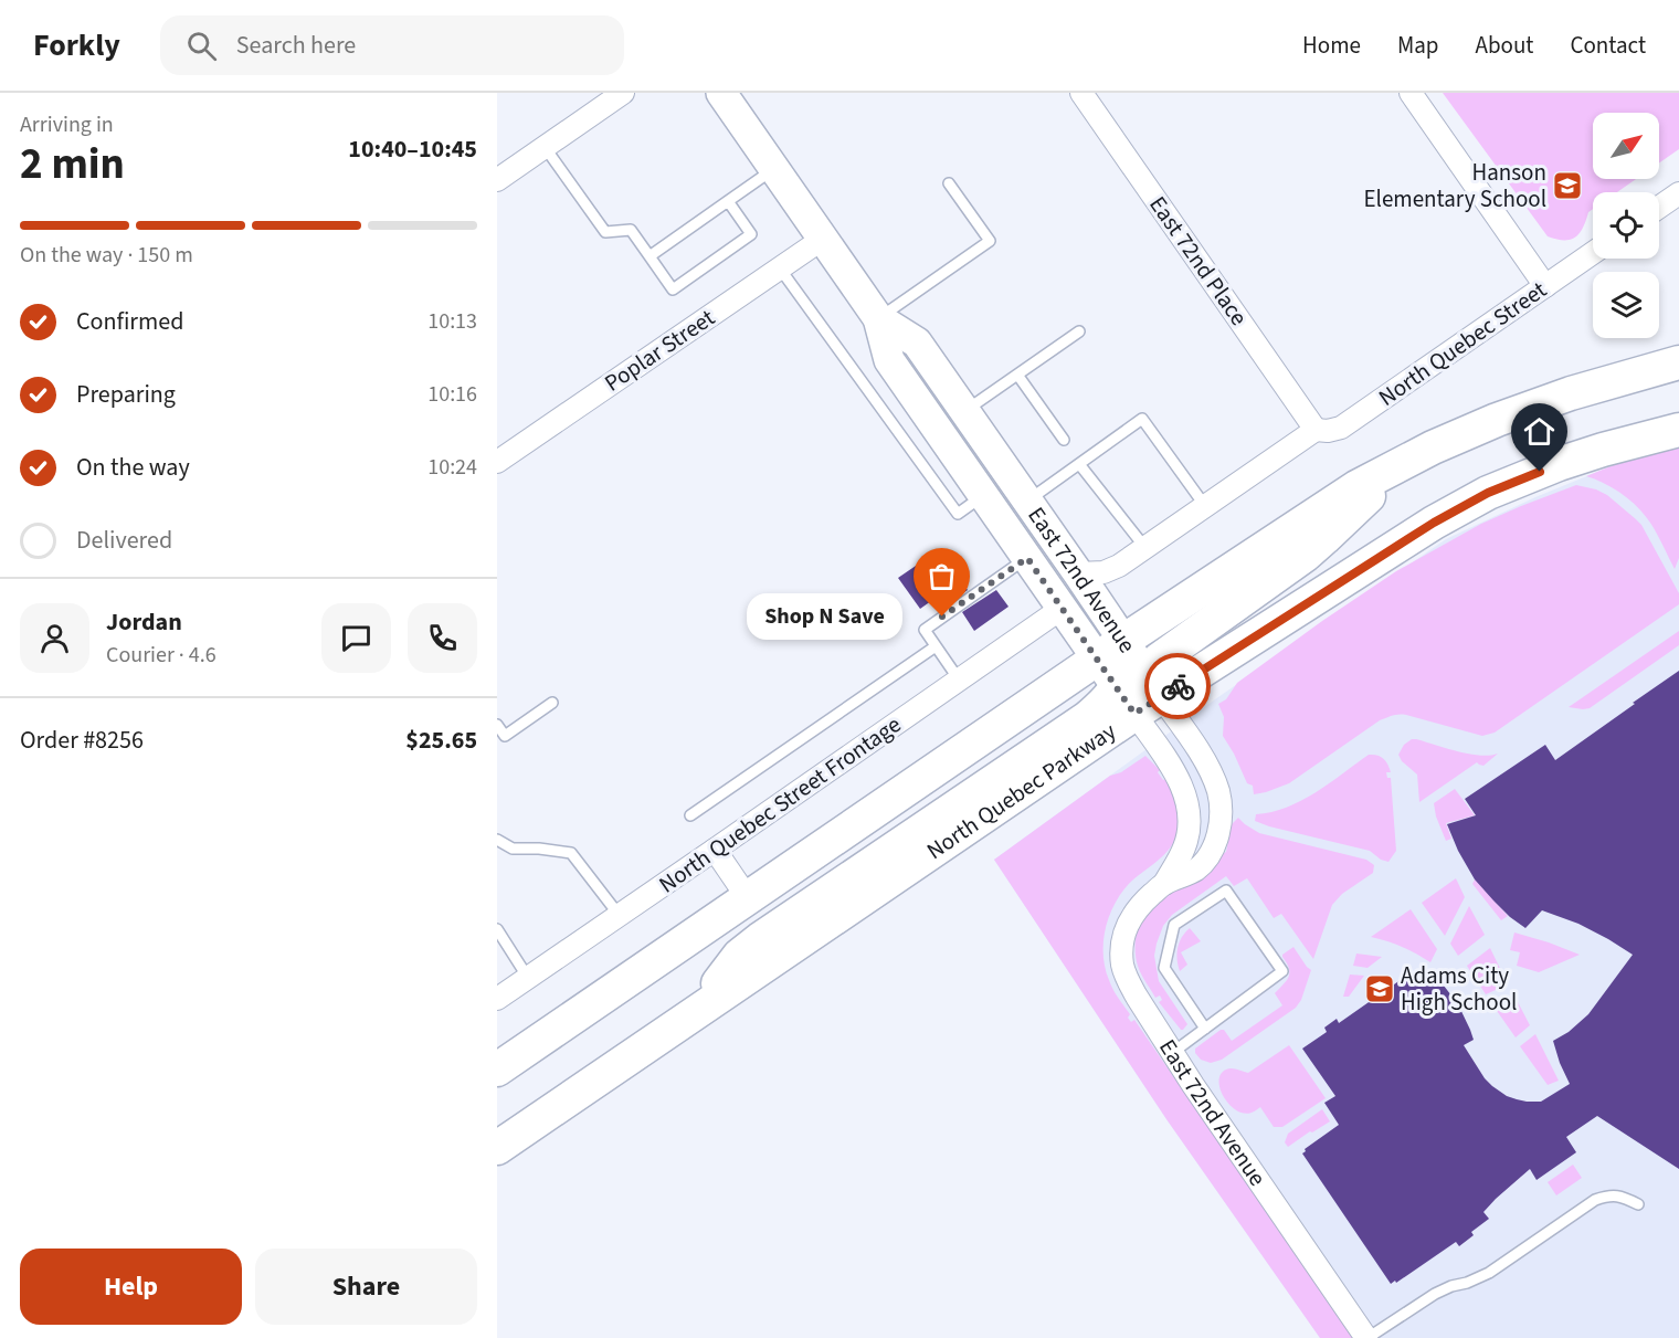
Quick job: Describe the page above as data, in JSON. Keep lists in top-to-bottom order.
{
  "streets": {
    "main road": ["East 72nd Avenue", "North Quebec Parkway"],
    "street": [
      "East 72nd Place",
      "North Quebec Street",
      "Poplar Street",
      "North Quebec Street Frontage"
    ]
  },
  "crossings": [
    ["East 72nd Place", "North Quebec Street"],
    ["Poplar Street", "East 72nd Avenue"],
    ["East 72nd Avenue", "North Quebec Parkway"],
    ["East 72nd Avenue", "North Quebec Street Frontage"]
  ],
  "places": {
    "school or university": ["Hanson Elementary School", "Adams City High School"],
    "other": ["Shop N Save"]
  },
  "north": "top right",
  "page": {
    "header": "Forkly",
    "search": "Search here",
    "nav": [
      "Home",
      "Map",
      "About",
      "Contact"
    ],
    "heading": ["2 min", "Arriving in", "10:40–10:45"],
    "panel": [
      "Jordan",
      "Courier · 4.6",
      "Order #8256",
      "$25.65"
    ],
    "bar": "On the way · 150 m",
    "list": [
      ["Confirmed", "10:13"],
      ["Preparing", "10:16"],
      ["On the way", "10:24"],
      "Delivered"
    ],
    "bubble": "Shop N Save",
    "buttons": ["Help", "Share"]
  }
}
